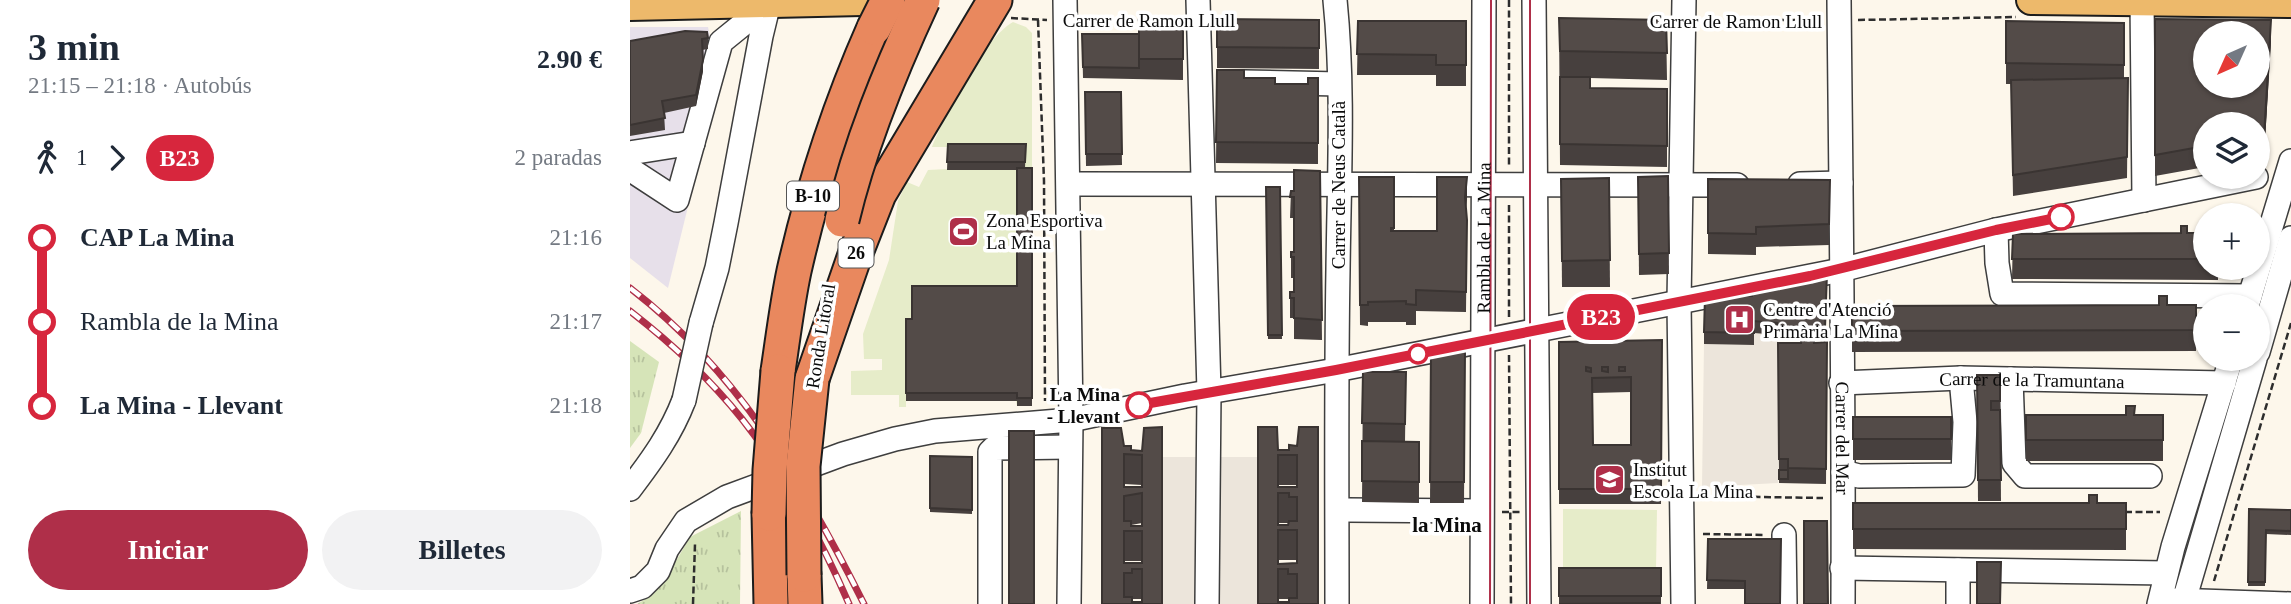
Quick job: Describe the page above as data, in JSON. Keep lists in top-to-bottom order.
{
  "streets": {
    "highway": ["B-10", "26", "Ronda Litoral"],
    "street": [
      "Carrer de Neus Català",
      "Rambla de La Mina",
      "Carrer de la Tramuntana",
      "Carrer del Mar"
    ],
    "path": ["Carrer de Ramon Llull"]
  },
  "crossings": [
    ["Carrer de Ramon Llull", "26"],
    ["Carrer de Ramon Llull", "Carrer del Mar"],
    ["26", "Ronda Litoral"],
    ["Carrer de la Tramuntana", "Carrer del Mar"]
  ],
  "districts": ["la Mina"],
  "places": {
    "sports": ["Zona Esportiva La Mina"],
    "hospital": ["Centre d'Atenció Primària La Mina"],
    "other": ["La Mina - Llevant"],
    "school or university": ["Institut Escola La Mina"]
  },
  "lines": ["bus line B23"],
  "north": "bottom left",
  "page": {
    "heading": ["3 min", "21:15 – 21:18 · Autobús", "2.90 €"],
    "on_map": "B23",
    "map_buttons": ["+", "−"],
    "legs": ["1", "B23", "2 paradas"],
    "list": [
      {
        "name": "CAP La Mina",
        "value": "21:16"
      },
      {
        "name": "Rambla de la Mina",
        "value": "21:17"
      },
      {
        "name": "La Mina - Llevant",
        "value": "21:18"
      }
    ],
    "buttons": ["Iniciar", "Billetes"]
  }
}
